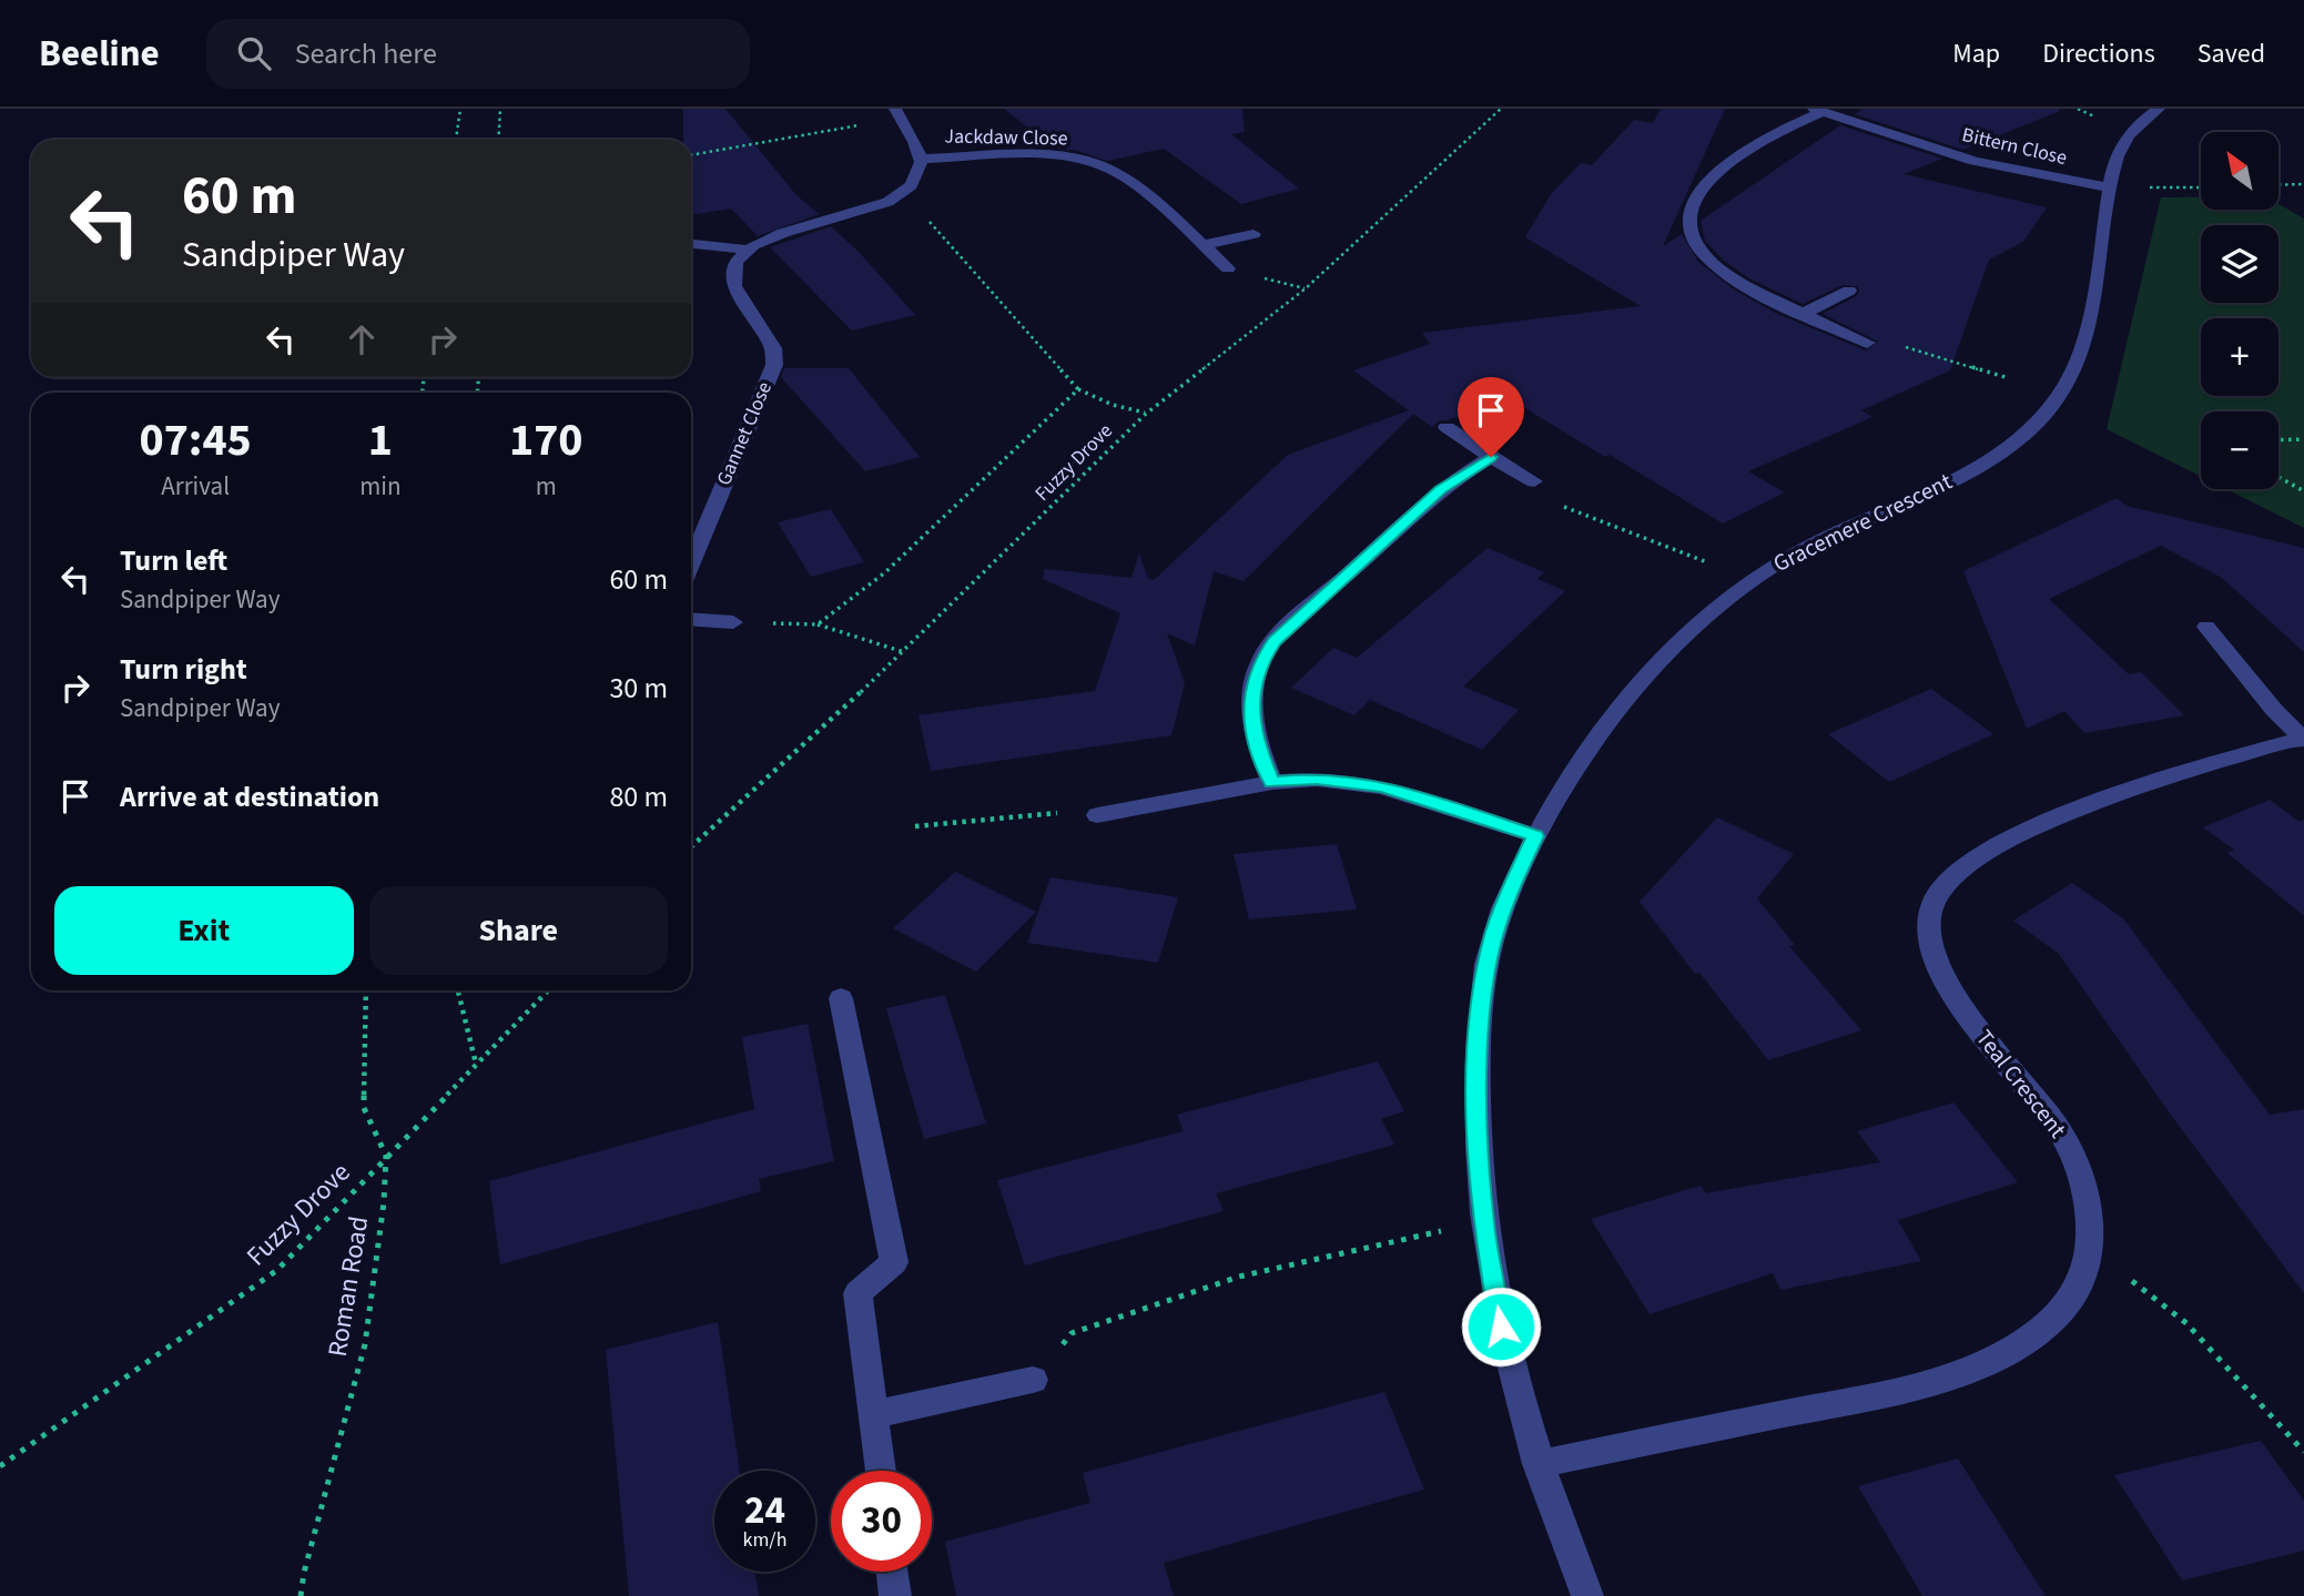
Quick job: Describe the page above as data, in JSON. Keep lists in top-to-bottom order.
{
  "streets": {
    "street": [
      "Jackdaw Close",
      "Bittern Close",
      "Gannet Close",
      "Gracemere Crescent",
      "Teal Crescent"
    ],
    "path": ["Fuzzy Drove", "Roman Road"]
  },
  "crossings": [
    ["Bittern Close", "Gracemere Crescent"],
    ["Fuzzy Drove", "Roman Road"],
    ["Gracemere Crescent", "Teal Crescent"]
  ],
  "north": "top left",
  "page": {
    "header": "Beeline",
    "search": "Search here",
    "nav": ["Map", "Directions", "Saved"],
    "map_buttons": ["+", "−"],
    "turn": ["60 m", "Sandpiper Way"],
    "eta": [
      "07:45",
      "Arrival",
      "1",
      "min",
      "170",
      "m"
    ],
    "list": [
      {
        "name": "Turn left",
        "note": "Sandpiper Way",
        "value": "60 m"
      },
      {
        "name": "Turn right",
        "note": "Sandpiper Way",
        "value": "30 m"
      },
      {
        "name": "Arrive at destination",
        "value": "80 m"
      }
    ],
    "buttons": ["Exit", "Share"],
    "speed": "24 km/h",
    "limit": "30"
  }
}
